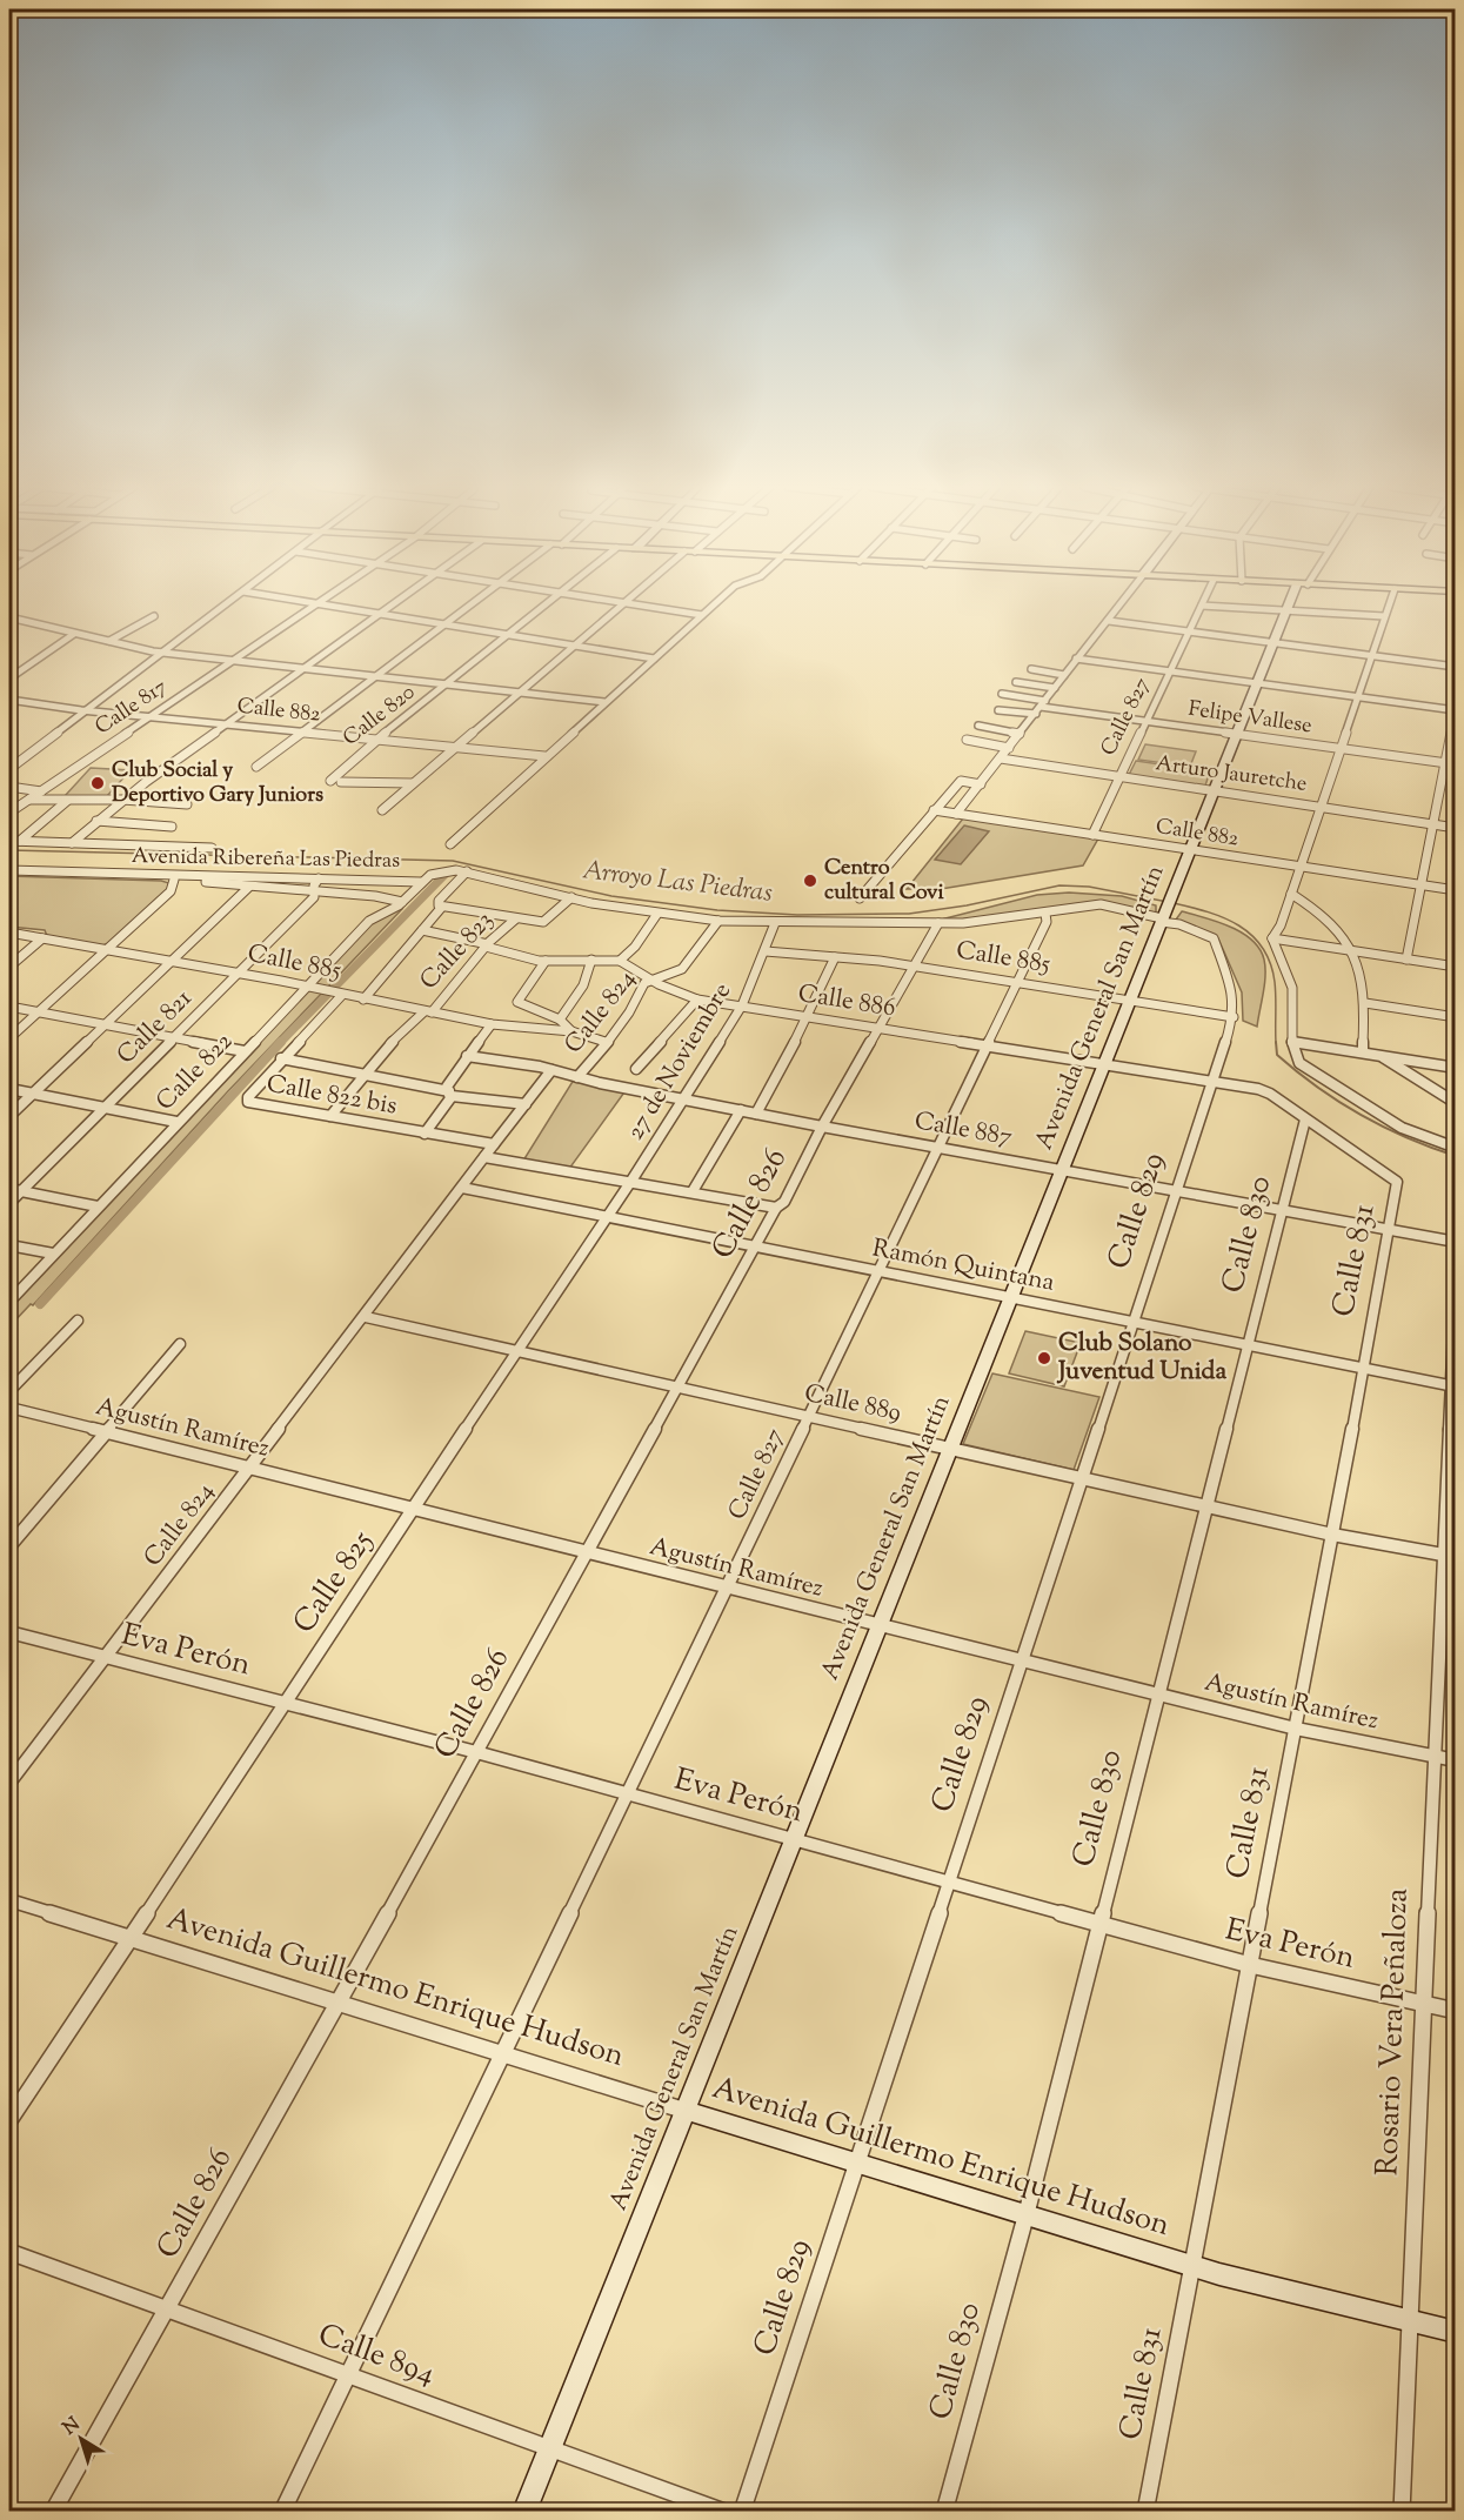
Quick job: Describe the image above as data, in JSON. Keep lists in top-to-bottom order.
{
  "streets": {
    "main road": ["Avenida General San Martín", "Avenida Guillermo Enrique Hudson"],
    "street": [
      "Calle 817",
      "Calle 882",
      "Calle 820",
      "Calle 827",
      "Felipe Vallese",
      "Arturo Jauretche",
      "Avenida Ribereña Las Piedras",
      "Calle 823",
      "Calle 885",
      "Calle 886",
      "Calle 824",
      "Calle 821",
      "27 de Noviembre",
      "Calle 822",
      "Calle 822 bis",
      "Calle 887",
      "Calle 826",
      "Calle 829",
      "Calle 830",
      "Calle 831",
      "Ramón Quintana",
      "Calle 889",
      "Agustín Ramírez",
      "Calle 825",
      "Eva Perón",
      "Rosario Vera Peñaloza",
      "Calle 894"
    ]
  },
  "crossings": [
    ["Calle 817", "Calle 882"],
    ["Calle 882", "Calle 820"],
    ["Calle 882", "Calle 827"],
    ["Calle 882", "Avenida General San Martín"],
    ["Calle 827", "Felipe Vallese"],
    ["Calle 827", "Arturo Jauretche"],
    ["Calle 827", "Avenida Ribereña Las Piedras"],
    ["Calle 827", "Calle 885"],
    ["Calle 827", "Calle 886"],
    ["Calle 827", "Calle 887"],
    ["Calle 827", "Ramón Quintana"],
    ["Calle 827", "Calle 889"],
    ["Calle 827", "Agustín Ramírez"],
    ["Calle 827", "Eva Perón"],
    ["Calle 827", "Avenida Guillermo Enrique Hudson"],
    ["Calle 827", "Calle 894"],
    ["Felipe Vallese", "Avenida General San Martín"],
    ["Arturo Jauretche", "Avenida General San Martín"],
    ["Avenida Ribereña Las Piedras", "Calle 823"],
    ["Avenida Ribereña Las Piedras", "Calle 885"],
    ["Avenida Ribereña Las Piedras", "Avenida General San Martín"],
    ["Avenida Ribereña Las Piedras", "Calle 824"],
    ["Avenida Ribereña Las Piedras", "Calle 821"],
    ["Avenida Ribereña Las Piedras", "27 de Noviembre"],
    ["Avenida Ribereña Las Piedras", "Calle 822"],
    ["Avenida Ribereña Las Piedras", "Calle 826"],
    ["Avenida Ribereña Las Piedras", "Calle 829"],
    ["Calle 823", "Calle 885"],
    ["Calle 823", "Calle 886"],
    ["Calle 823", "Calle 822 bis"],
    ["Calle 885", "Avenida General San Martín"],
    ["Calle 885", "Calle 824"],
    ["Calle 885", "Calle 821"],
    ["Calle 885", "27 de Noviembre"],
    ["Calle 885", "Calle 822"],
    ["Calle 885", "Calle 822 bis"],
    ["Calle 885", "Calle 826"],
    ["Calle 885", "Calle 829"],
    ["Calle 886", "Avenida General San Martín"],
    ["Calle 886", "Calle 824"],
    ["Calle 886", "27 de Noviembre"],
    ["Calle 886", "Calle 826"],
    ["Calle 886", "Calle 829"],
    ["Avenida General San Martín", "Calle 887"],
    ["Avenida General San Martín", "Ramón Quintana"],
    ["Avenida General San Martín", "Calle 889"],
    ["Avenida General San Martín", "Agustín Ramírez"],
    ["Avenida General San Martín", "Eva Perón"],
    ["Avenida General San Martín", "Avenida Guillermo Enrique Hudson"],
    ["Avenida General San Martín", "Calle 894"],
    ["Calle 824", "Calle 822 bis"],
    ["Calle 824", "Calle 887"],
    ["Calle 824", "Ramón Quintana"],
    ["Calle 824", "Calle 889"],
    ["Calle 824", "Agustín Ramírez"],
    ["Calle 824", "Eva Perón"],
    ["27 de Noviembre", "Calle 887"],
    ["27 de Noviembre", "Calle 825"],
    ["Calle 887", "Calle 826"],
    ["Calle 887", "Calle 829"],
    ["Calle 887", "Calle 830"],
    ["Calle 887", "Calle 831"],
    ["Calle 826", "Ramón Quintana"],
    ["Calle 826", "Calle 889"],
    ["Calle 826", "Agustín Ramírez"],
    ["Calle 826", "Eva Perón"],
    ["Calle 826", "Avenida Guillermo Enrique Hudson"],
    ["Calle 826", "Calle 894"],
    ["Calle 829", "Ramón Quintana"],
    ["Calle 829", "Calle 889"],
    ["Calle 829", "Agustín Ramírez"],
    ["Calle 829", "Eva Perón"],
    ["Calle 829", "Avenida Guillermo Enrique Hudson"],
    ["Calle 830", "Calle 831"],
    ["Calle 830", "Ramón Quintana"],
    ["Calle 830", "Calle 889"],
    ["Calle 830", "Agustín Ramírez"],
    ["Calle 830", "Eva Perón"],
    ["Calle 830", "Avenida Guillermo Enrique Hudson"],
    ["Calle 831", "Ramón Quintana"],
    ["Calle 831", "Calle 889"],
    ["Calle 831", "Agustín Ramírez"],
    ["Calle 831", "Eva Perón"],
    ["Calle 831", "Avenida Guillermo Enrique Hudson"],
    ["Ramón Quintana", "Calle 825"],
    ["Ramón Quintana", "Rosario Vera Peñaloza"],
    ["Calle 889", "Calle 825"],
    ["Calle 889", "Rosario Vera Peñaloza"],
    ["Agustín Ramírez", "Calle 825"],
    ["Agustín Ramírez", "Rosario Vera Peñaloza"],
    ["Calle 825", "Eva Perón"],
    ["Calle 825", "Avenida Guillermo Enrique Hudson"],
    ["Eva Perón", "Rosario Vera Peñaloza"],
    ["Avenida Guillermo Enrique Hudson", "Rosario Vera Peñaloza"]
  ],
  "water": ["Arroyo Las Piedras"],
  "places": ["Club Social y Deportivo Gary Juniors", "Centro cultural Covi", "Club Solano Juventud Unida"],
  "north": "top left"
}
